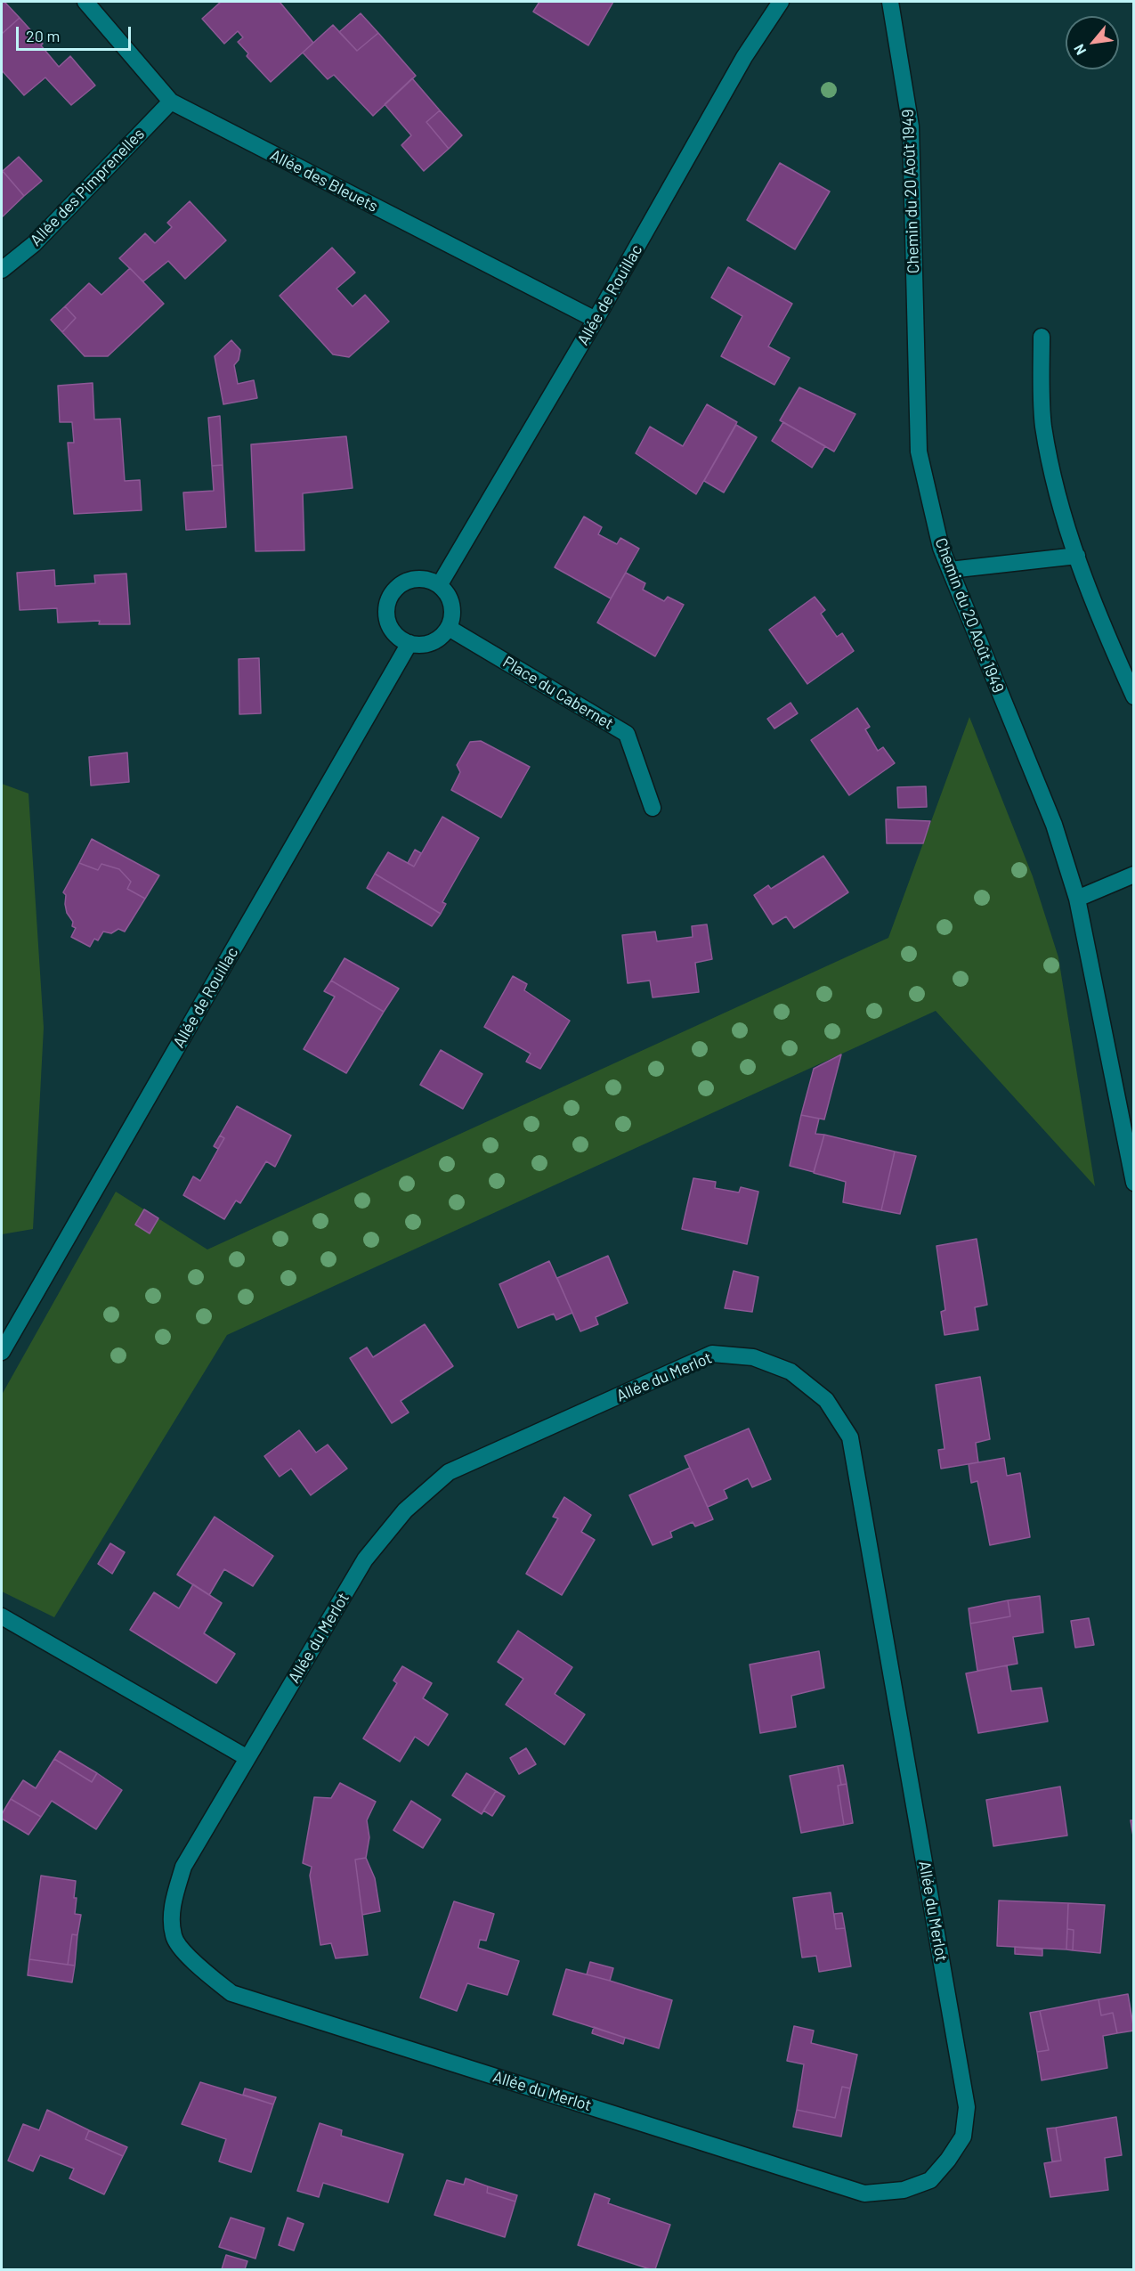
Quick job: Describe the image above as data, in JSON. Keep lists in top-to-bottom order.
{
  "streets": {
    "street": [
      "Allée des Bleuets",
      "Allée des Pimprenelles",
      "Chemin du 20 Août 1949",
      "Allée de Rouillac",
      "Place du Cabernet",
      "Allée du Merlot"
    ]
  },
  "crossings": [
    ["Allée des Bleuets", "Allée des Pimprenelles"],
    ["Allée des Bleuets", "Allée de Rouillac"],
    ["Allée de Rouillac", "Place du Cabernet"]
  ],
  "scale_bar": "20 m",
  "north": "bottom left"
}
